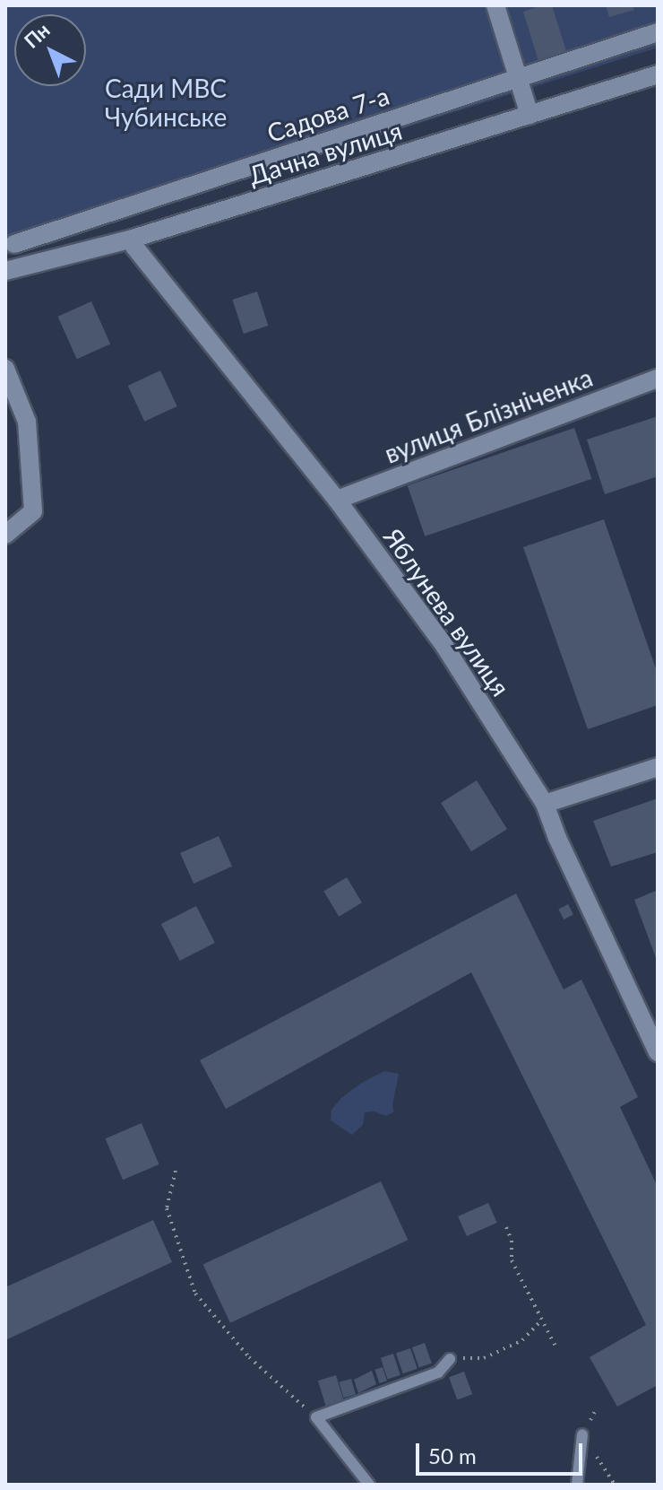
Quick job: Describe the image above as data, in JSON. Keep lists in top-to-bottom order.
{
  "streets": {
    "street": [
      "Садова 7-а",
      "Дачна вулиця",
      "вулиця Блізніченка",
      "Яблунева вулиця"
    ]
  },
  "crossings": [
    ["Дачна вулиця", "Яблунева вулиця"],
    ["вулиця Блізніченка", "Яблунева вулиця"]
  ],
  "parks": ["Сади МВС Чубинське"],
  "scale_bar": "50 m",
  "north": "top left"
}
